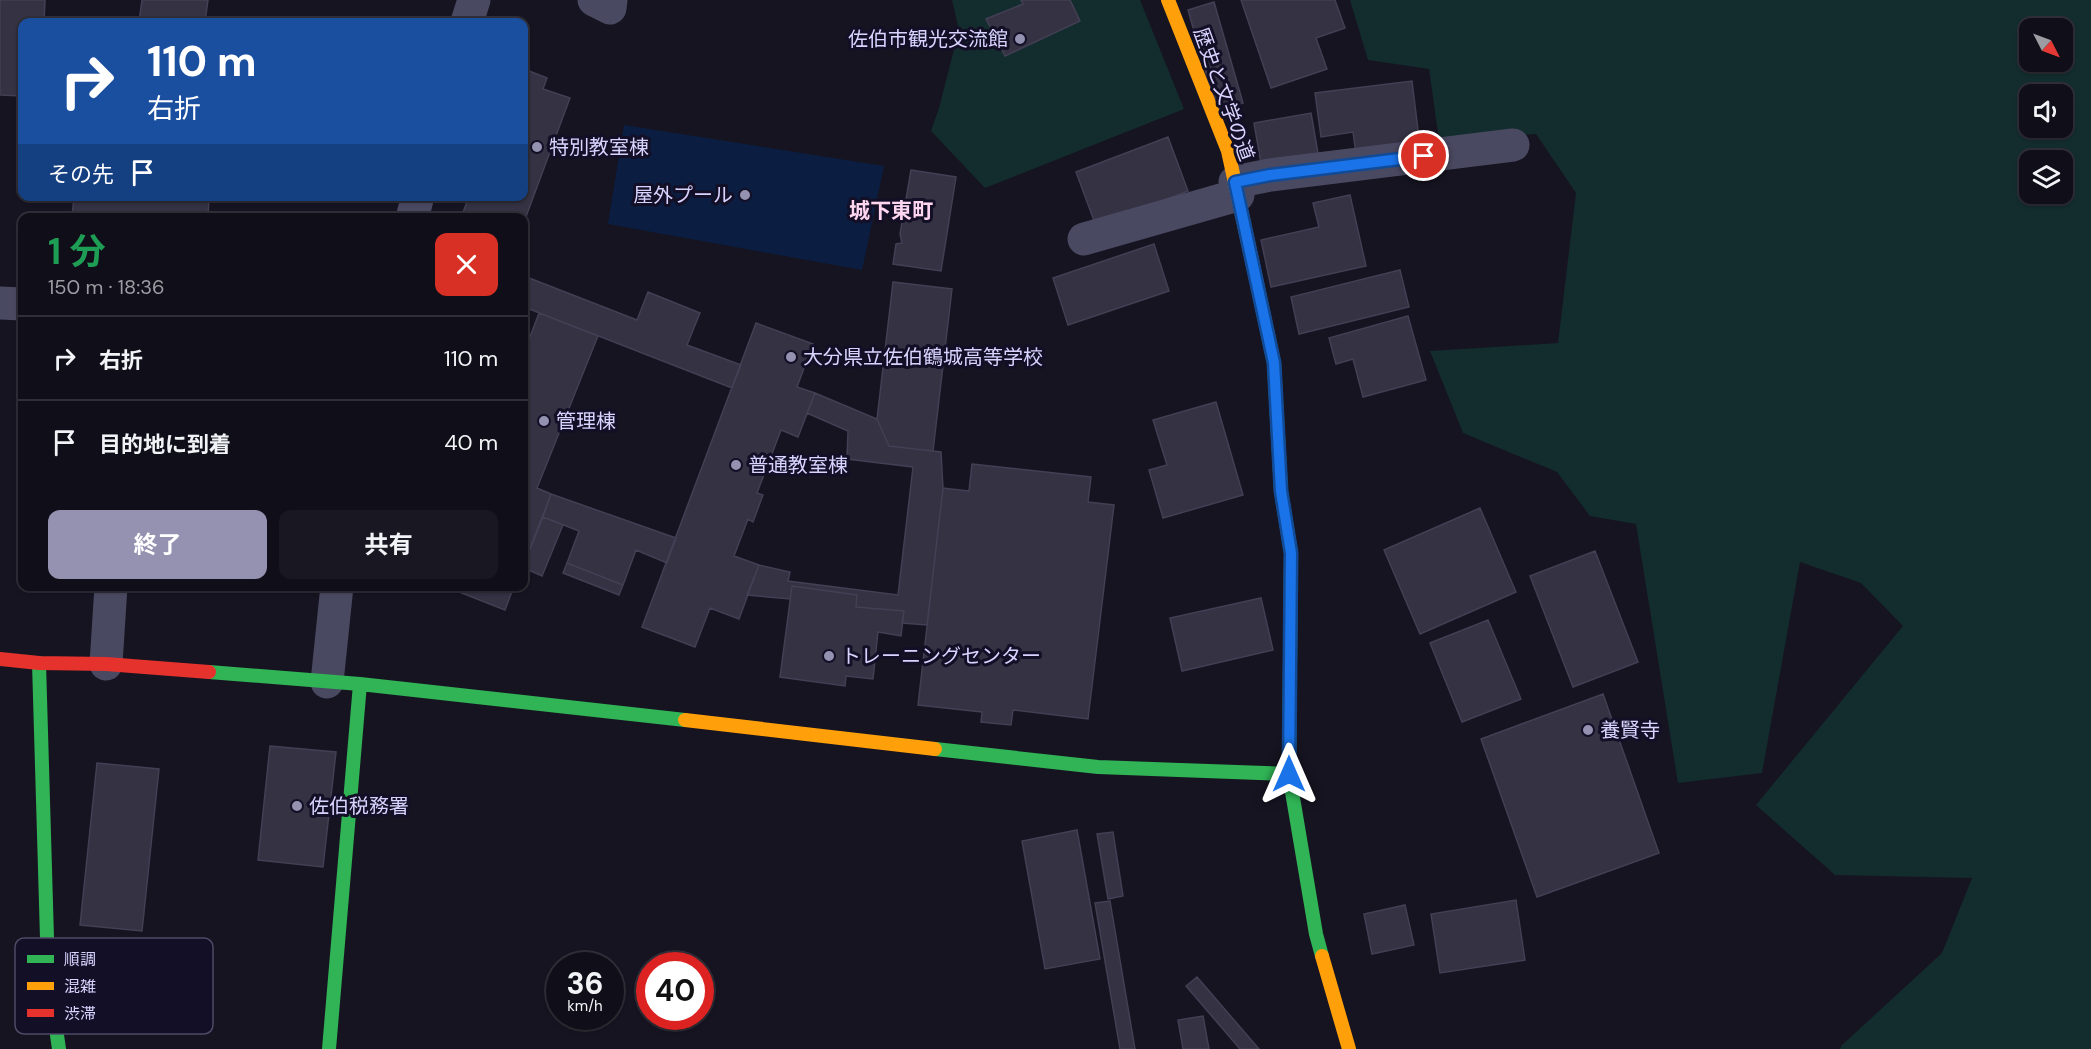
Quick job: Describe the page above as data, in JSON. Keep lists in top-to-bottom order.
{
  "streets": {
    "street": ["歴史と文学の道"]
  },
  "districts": ["城下東町"],
  "places": [
    "佐伯市観光交流館",
    "特別教室棟",
    "屋外プール",
    "大分県立佐伯鶴城高等学校",
    "管理棟",
    "普通教室棟",
    "トレーニングセンター",
    "養賢寺",
    "佐伯税務署"
  ],
  "legend": ["順調", "混雑", "渋滞"],
  "north": "bottom right",
  "page": {
    "turn": ["110 m", "右折"],
    "then": "その先",
    "heading": ["1 分", "150 m · 18:36"],
    "list": [
      {
        "name": "右折",
        "value": "110 m"
      },
      {
        "name": "目的地に到着",
        "value": "40 m"
      }
    ],
    "buttons": ["終了", "共有"],
    "speed": "36 km/h",
    "limit": "40"
  }
}
